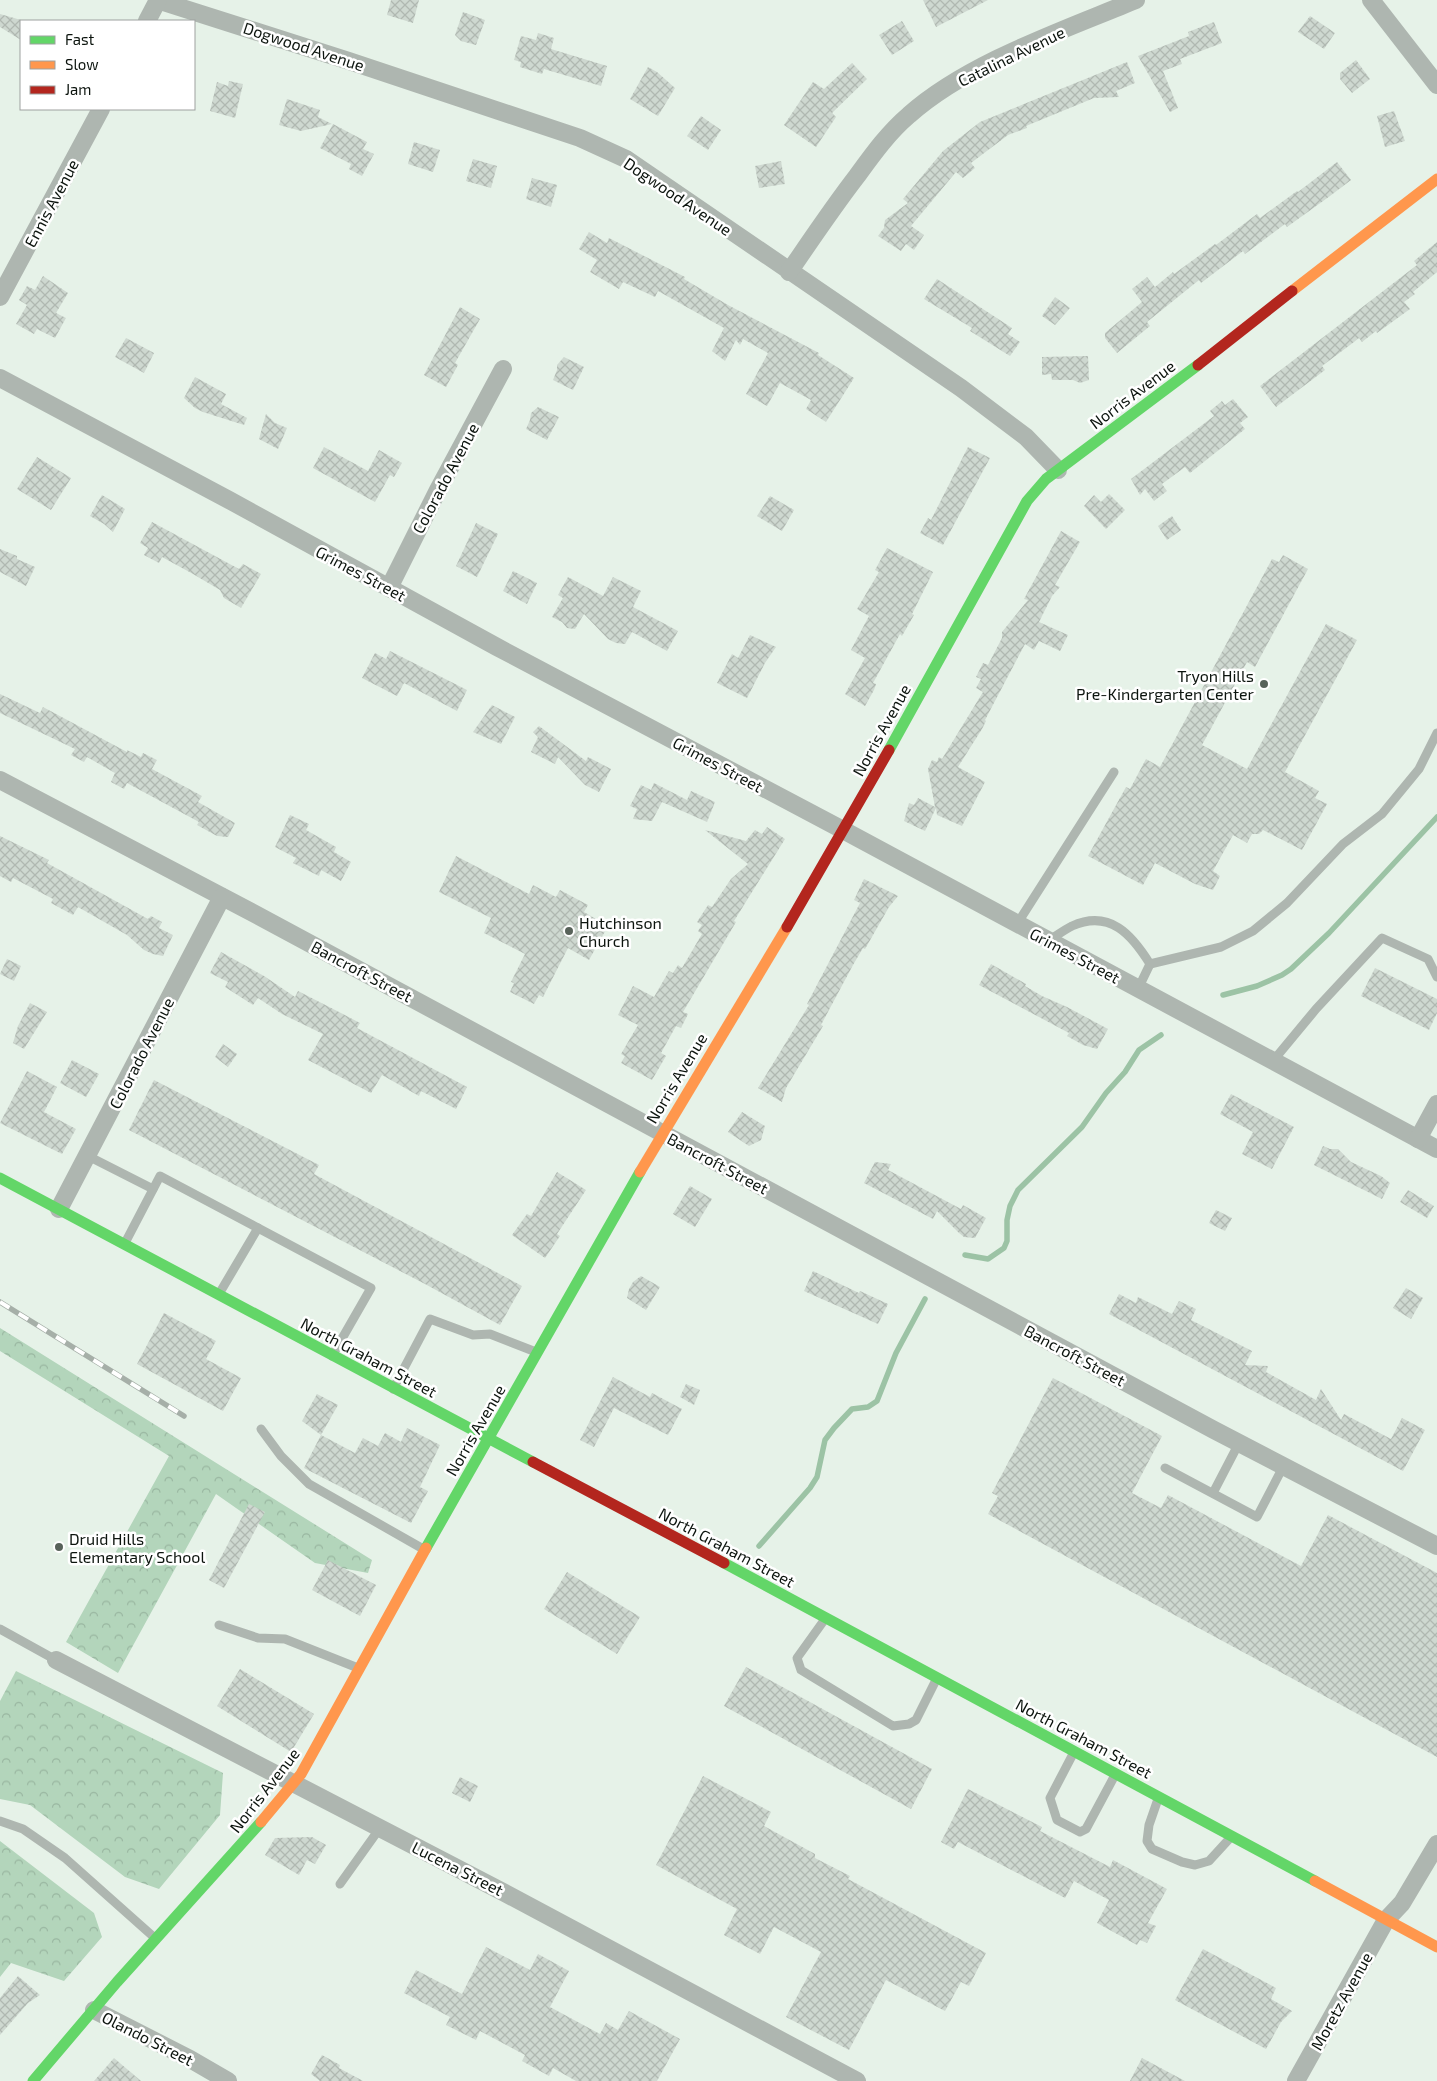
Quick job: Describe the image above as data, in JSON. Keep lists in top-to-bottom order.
{
  "streets": {
    "street": [
      "Dogwood Avenue",
      "Catalina Avenue",
      "Ennis Avenue",
      "Norris Avenue",
      "Colorado Avenue",
      "Grimes Street",
      "Bancroft Street",
      "North Graham Street",
      "Lucena Street",
      "Moretz Avenue",
      "Olando Street"
    ]
  },
  "crossings": [
    ["Dogwood Avenue", "Catalina Avenue"],
    ["Dogwood Avenue", "Norris Avenue"],
    ["Norris Avenue", "Grimes Street"],
    ["Norris Avenue", "Bancroft Street"],
    ["Norris Avenue", "North Graham Street"],
    ["Norris Avenue", "Lucena Street"],
    ["Norris Avenue", "Olando Street"],
    ["Colorado Avenue", "Grimes Street"],
    ["Colorado Avenue", "Bancroft Street"],
    ["Colorado Avenue", "North Graham Street"],
    ["North Graham Street", "Moretz Avenue"]
  ],
  "places": ["Tryon Hills Pre-Kindergarten Center", "Hutchinson Church", "Druid Hills Elementary School"],
  "legend": ["Fast", "Slow", "Jam"]
}
